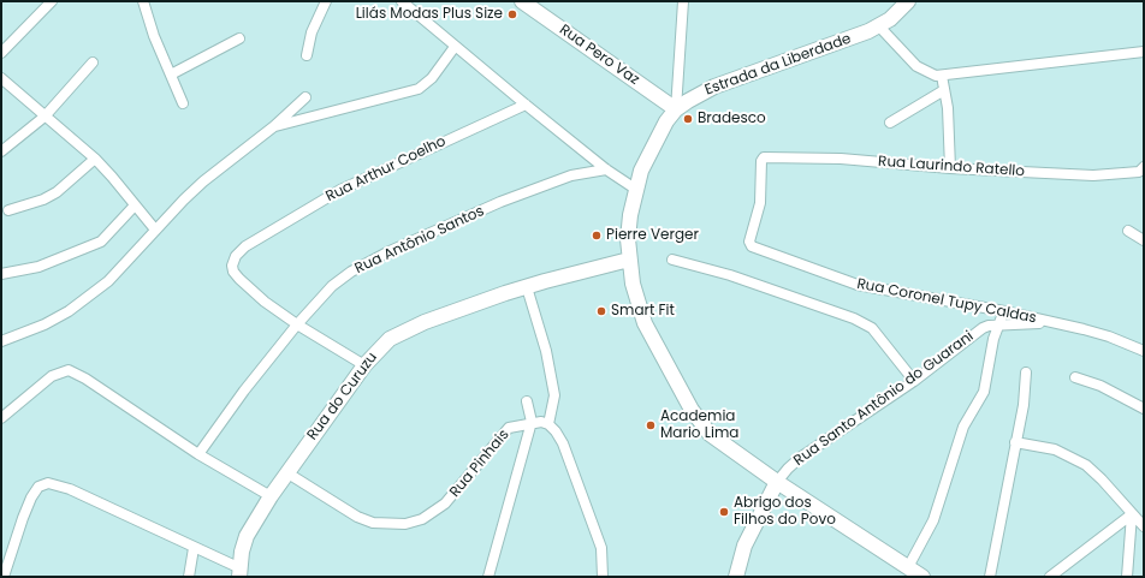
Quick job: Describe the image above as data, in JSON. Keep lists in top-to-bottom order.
{
  "streets": {
    "main road": ["Rua Pero Vaz", "Estrada da Liberdade", "Rua do Curuzu"],
    "street": [
      "Rua Laurindo Ratello",
      "Rua Arthur Coelho",
      "Rua Antônio Santos",
      "Rua Coronel Tupy Caldas",
      "Rua Santo Antônio do Guarani",
      "Rua Pinhais"
    ]
  },
  "crossings": [
    ["Rua Pero Vaz", "Estrada da Liberdade"],
    ["Estrada da Liberdade", "Rua do Curuzu"],
    ["Estrada da Liberdade", "Rua Santo Antônio do Guarani"],
    ["Rua Laurindo Ratello", "Rua Coronel Tupy Caldas"],
    ["Rua Arthur Coelho", "Rua Antônio Santos"],
    ["Rua Coronel Tupy Caldas", "Rua Santo Antônio do Guarani"],
    ["Rua do Curuzu", "Rua Pinhais"]
  ],
  "places": [
    "Lilás Modas Plus Size",
    "Bradesco",
    "Pierre Verger",
    "Smart Fit",
    "Academia Mario Lima",
    "Abrigo dos Filhos do Povo"
  ]
}
